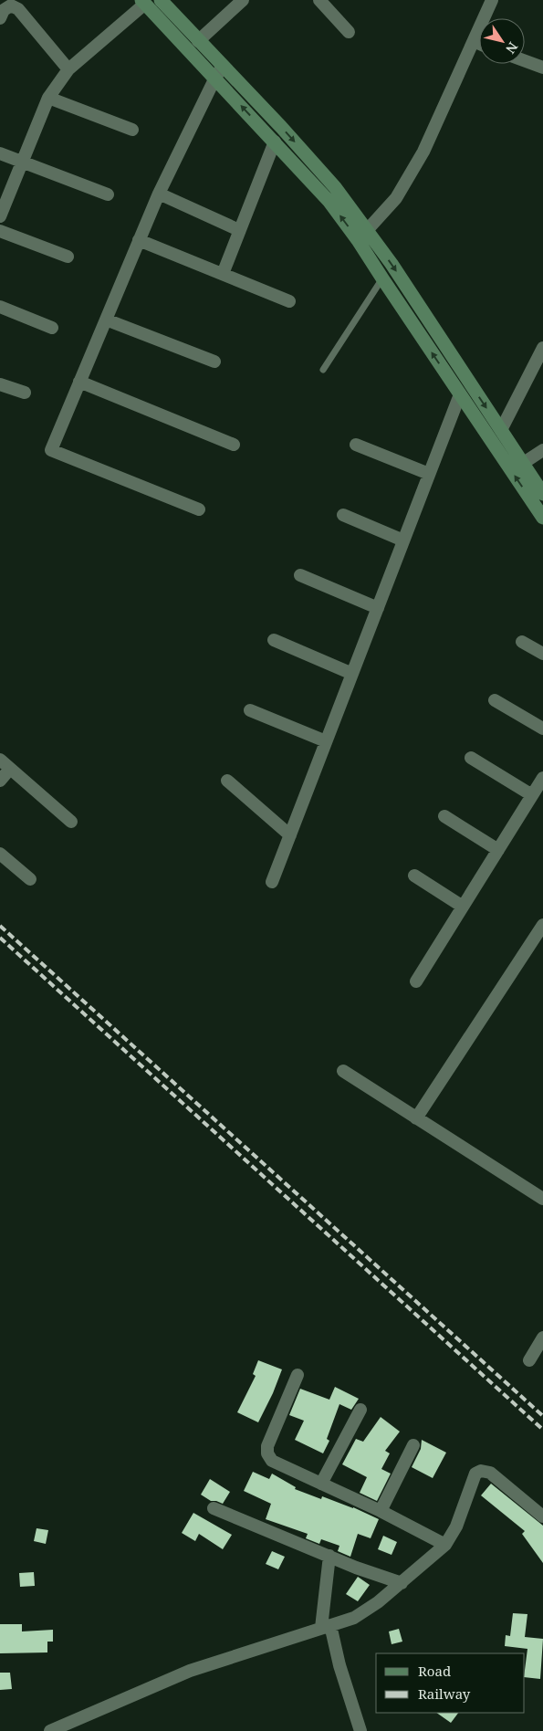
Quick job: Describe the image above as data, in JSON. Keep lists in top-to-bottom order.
{
  "legend": ["Road", "Railway"],
  "north": "bottom right"
}
